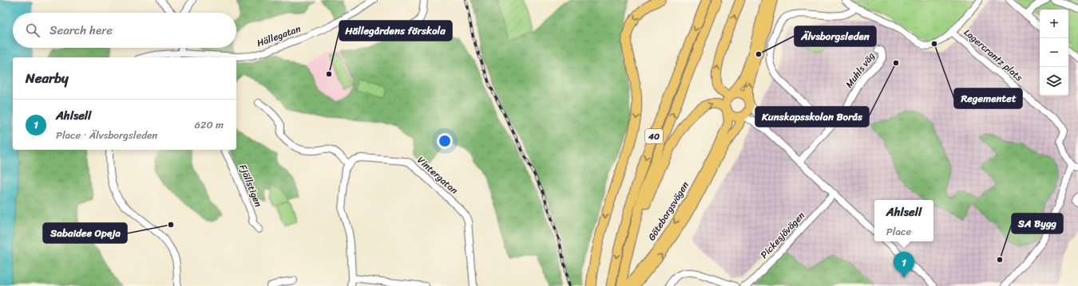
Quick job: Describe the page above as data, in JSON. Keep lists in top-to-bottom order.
{
  "streets": {
    "highway": ["40"],
    "main road": ["Göteborgsvägen"],
    "street": [
      "Hällegatan",
      "Lagercrantz plats",
      "Muhls väg",
      "Vintergatan",
      "Fjällstigen",
      "Pickesjövägen"
    ]
  },
  "places": [
    "Regementet",
    "Älvsborgsleden",
    "Kunskapsskolan Borås",
    "Hällegårdens förskola",
    "Sabaidee Opeja",
    "SA Bygg"
  ],
  "page": {
    "map_buttons": ["+", "−"],
    "search": "Search here",
    "heading": "Nearby",
    "list": [
      {
        "mark": "1",
        "name": "Ahlsell",
        "note": "Place · Älvsborgsleden",
        "value": "620 m"
      }
    ],
    "popup": ["Ahlsell", "Place"],
    "pins": "1"
  }
}
